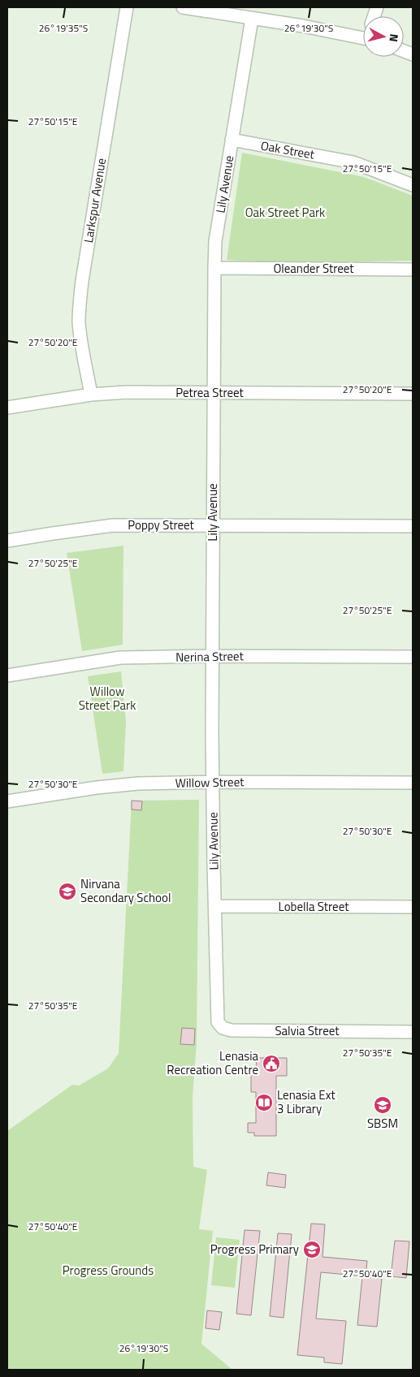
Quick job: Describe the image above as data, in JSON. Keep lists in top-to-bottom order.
{
  "streets": {
    "street": [
      "Oak Street",
      "Lily Avenue",
      "Larkspur Avenue",
      "Oleander Street",
      "Petrea Street",
      "Poppy Street",
      "Nerina Street",
      "Willow Street",
      "Lobella Street",
      "Salvia Street"
    ]
  },
  "crossings": [
    ["Oak Street", "Lily Avenue"],
    ["Lily Avenue", "Oleander Street"],
    ["Lily Avenue", "Petrea Street"],
    ["Lily Avenue", "Poppy Street"],
    ["Lily Avenue", "Nerina Street"],
    ["Lily Avenue", "Willow Street"],
    ["Lily Avenue", "Lobella Street"],
    ["Lily Avenue", "Salvia Street"],
    ["Larkspur Avenue", "Petrea Street"]
  ],
  "parks": ["Oak Street Park", "Willow Street Park", "Progress Grounds"],
  "places": {
    "school or university": ["Nirvana Secondary School", "SBSM", "Progress Primary"],
    "public building": ["Lenasia Recreation Centre"],
    "library": ["Lenasia Ext 3 Library"]
  },
  "north": "right",
  "coordinates": [
    "26°19'35\"S",
    "26°19'30\"S",
    "27°50'15\"E",
    "27°50'20\"E",
    "27°50'25\"E",
    "27°50'30\"E",
    "27°50'35\"E",
    "27°50'40\"E"
  ]
}
